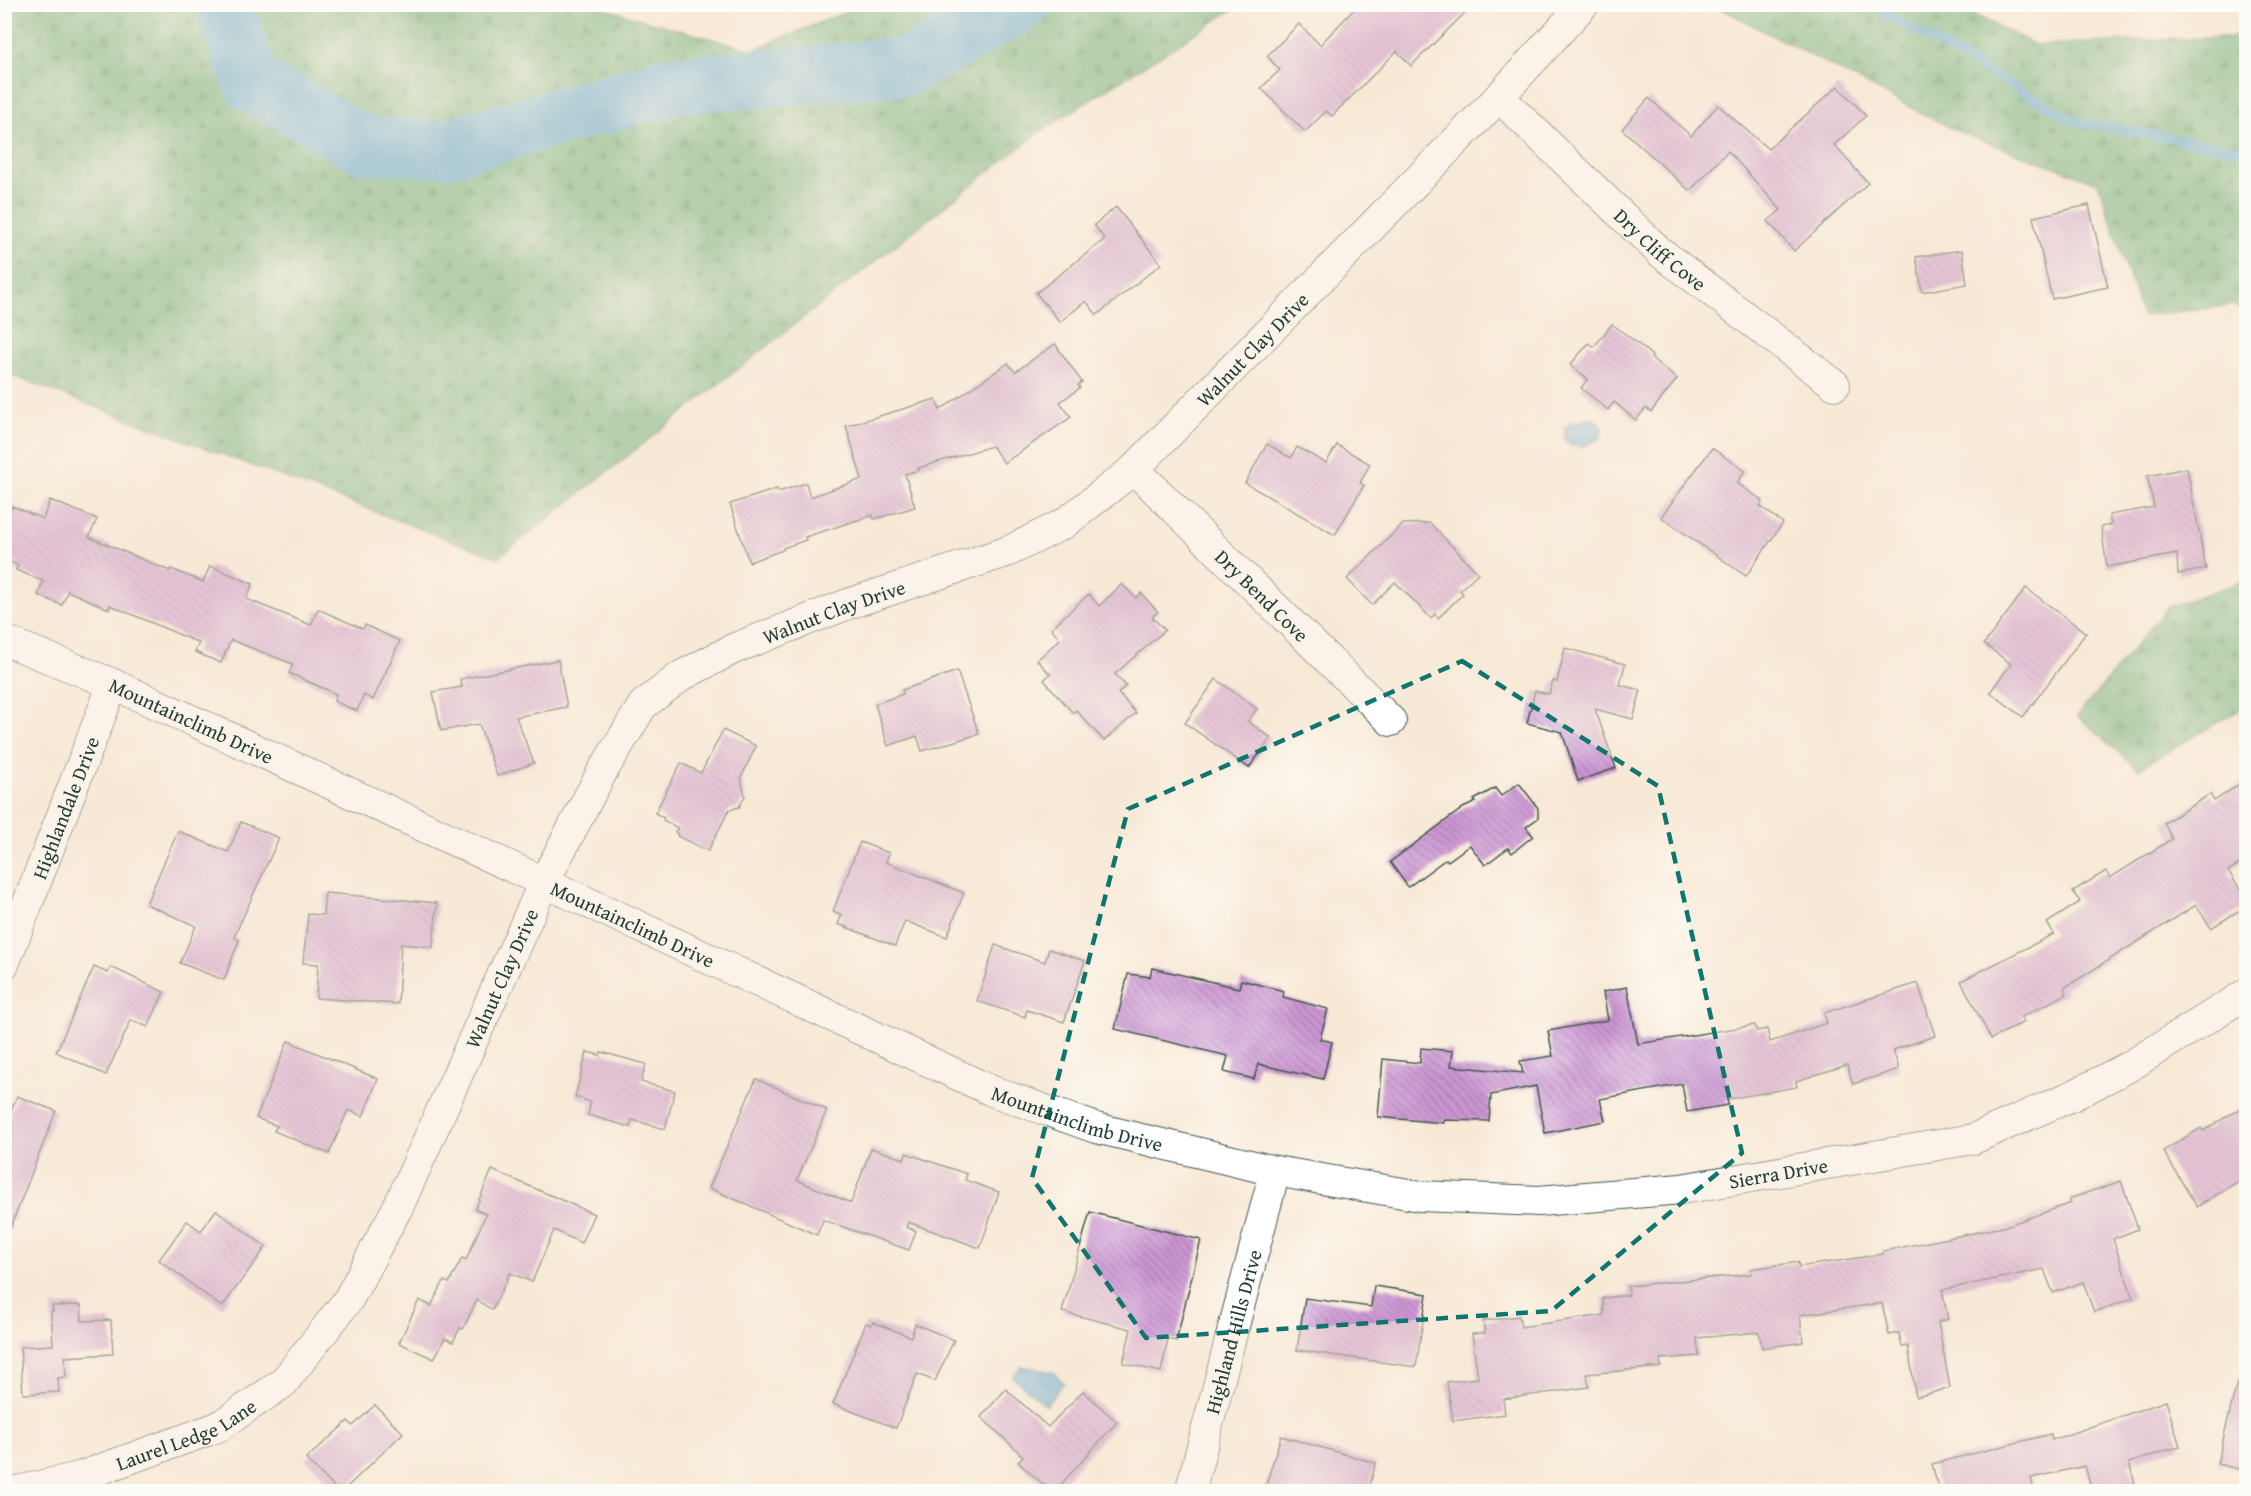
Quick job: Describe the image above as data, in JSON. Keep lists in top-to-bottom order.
{
  "streets": {
    "street": [
      "Dry Cliff Cove",
      "Walnut Clay Drive",
      "Dry Bend Cove",
      "Mountainclimb Drive",
      "Highlandale Drive",
      "Sierra Drive",
      "Highland Hills Drive",
      "Laurel Ledge Lane"
    ]
  },
  "crossings": [
    ["Dry Cliff Cove", "Walnut Clay Drive"],
    ["Walnut Clay Drive", "Dry Bend Cove"],
    ["Walnut Clay Drive", "Mountainclimb Drive"],
    ["Walnut Clay Drive", "Laurel Ledge Lane"],
    ["Mountainclimb Drive", "Highlandale Drive"],
    ["Mountainclimb Drive", "Sierra Drive"],
    ["Mountainclimb Drive", "Highland Hills Drive"],
    ["Sierra Drive", "Highland Hills Drive"]
  ]
}
